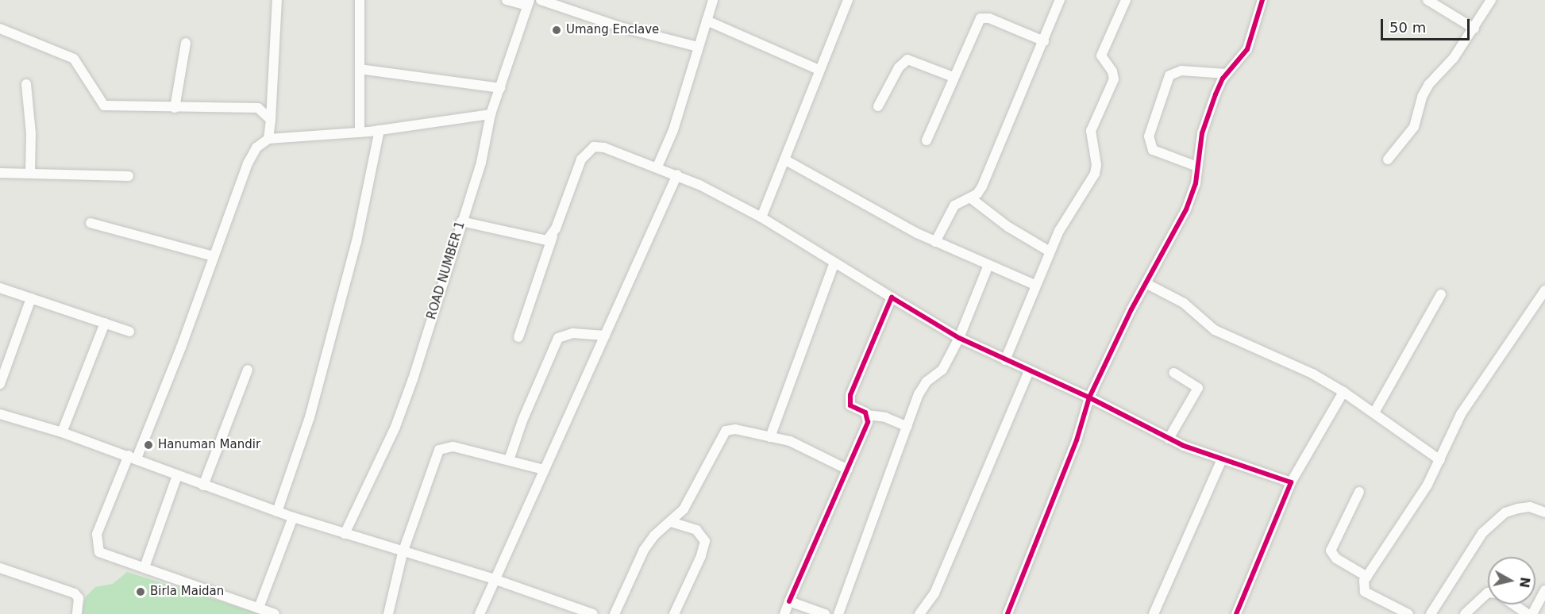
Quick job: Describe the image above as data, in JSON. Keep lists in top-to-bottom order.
{
  "streets": {
    "street": ["ROAD NUMBER 1"]
  },
  "places": ["Umang Enclave", "Hanuman Mandir", "Birla Maidan"],
  "scale_bar": "50 m",
  "north": "right"
}
